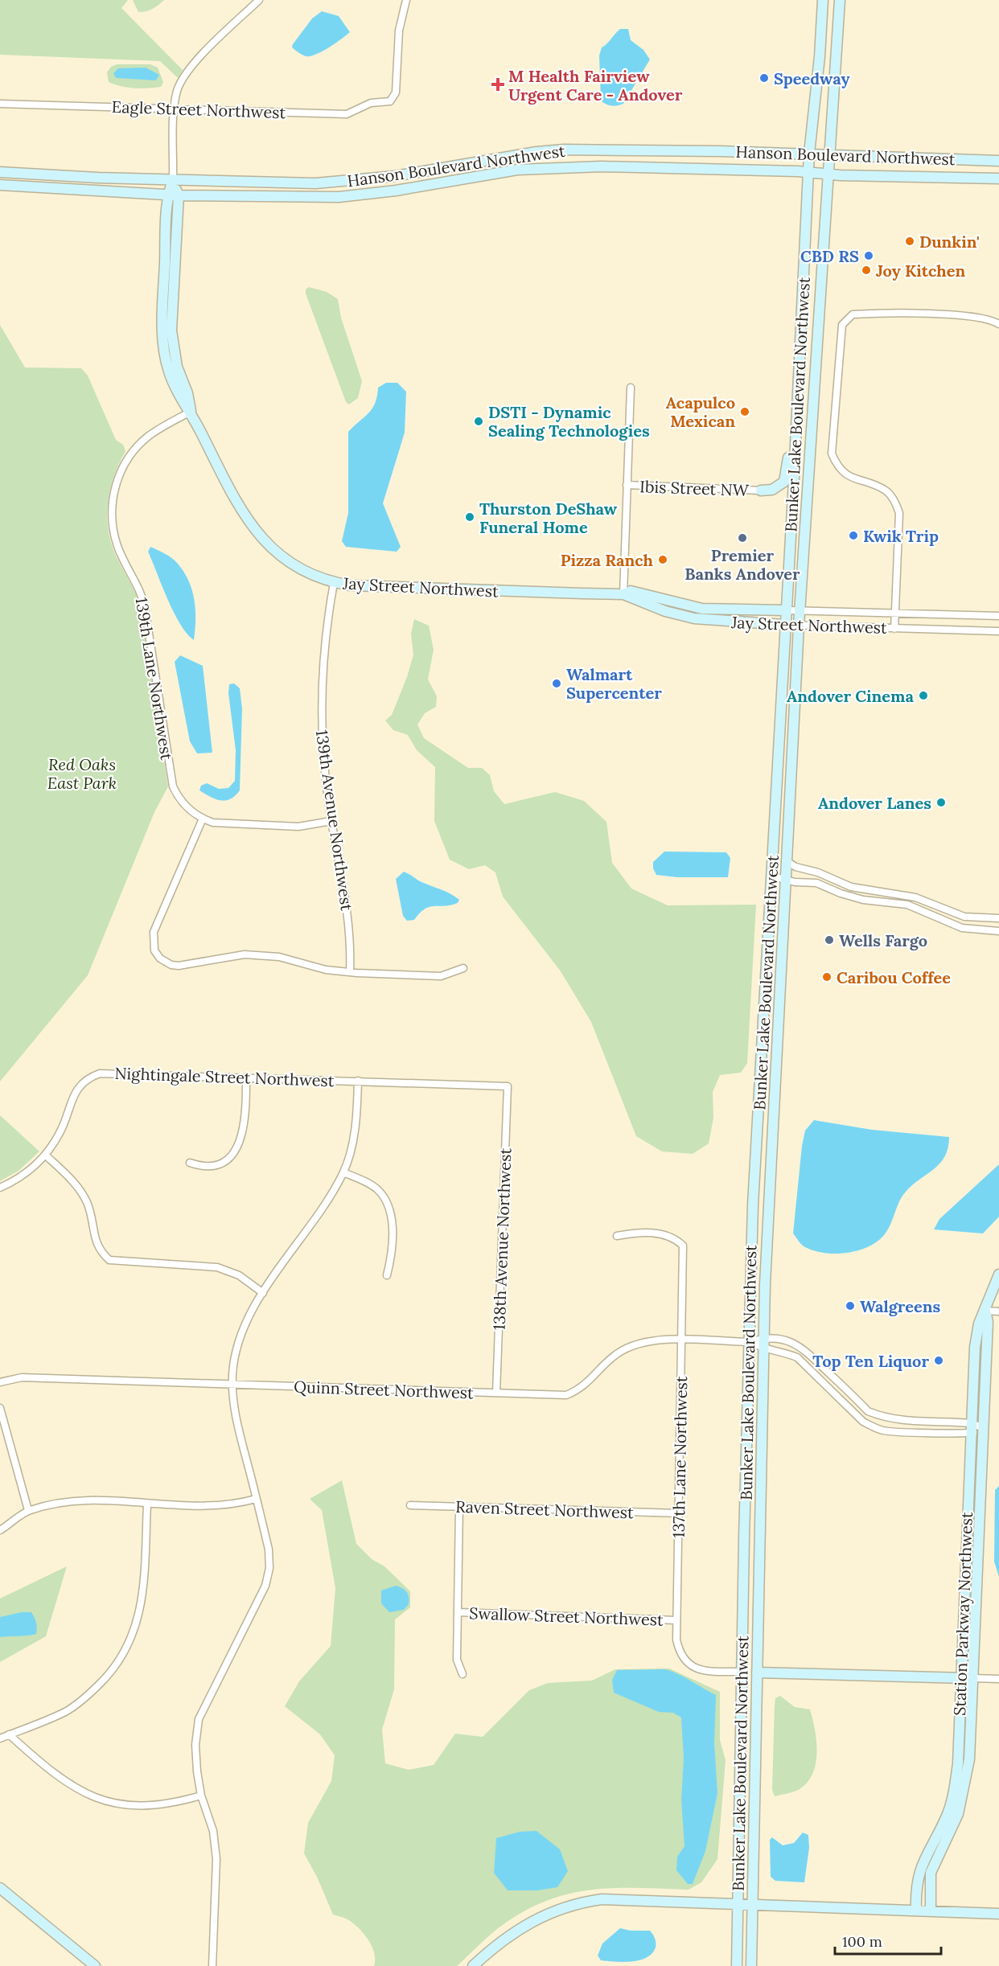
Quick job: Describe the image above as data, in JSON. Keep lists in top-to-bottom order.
{
  "streets": {
    "main road": [
      "Hanson Boulevard Northwest",
      "Bunker Lake Boulevard Northwest",
      "Jay Street Northwest",
      "Station Parkway Northwest"
    ],
    "street": [
      "Eagle Street Northwest",
      "Ibis Street NW",
      "139th Lane Northwest",
      "139th Avenue Northwest",
      "Nightingale Street Northwest",
      "138th Avenue Northwest",
      "Quinn Street Northwest",
      "137th Lane Northwest",
      "Raven Street Northwest",
      "Swallow Street Northwest"
    ]
  },
  "crossings": [
    ["Hanson Boulevard Northwest", "Bunker Lake Boulevard Northwest"],
    ["Hanson Boulevard Northwest", "Jay Street Northwest"],
    ["Bunker Lake Boulevard Northwest", "Jay Street Northwest"],
    ["Bunker Lake Boulevard Northwest", "Quinn Street Northwest"],
    ["Bunker Lake Boulevard Northwest", "137th Lane Northwest"],
    ["Jay Street Northwest", "139th Lane Northwest"],
    ["Jay Street Northwest", "139th Avenue Northwest"],
    ["Nightingale Street Northwest", "138th Avenue Northwest"],
    ["138th Avenue Northwest", "Quinn Street Northwest"],
    ["Quinn Street Northwest", "137th Lane Northwest"],
    ["Quinn Street Northwest", "Station Parkway Northwest"],
    ["137th Lane Northwest", "Raven Street Northwest"],
    ["137th Lane Northwest", "Swallow Street Northwest"]
  ],
  "parks": ["Red Oaks East Park"],
  "places": {
    "other": [
      "Speedway",
      "Dunkin'",
      "CBD RS",
      "Joy Kitchen",
      "Acapulco Mexican",
      "DSTI - Dynamic Sealing Technologies",
      "Thurston DeShaw Funeral Home",
      "Kwik Trip",
      "Premier Banks Andover",
      "Pizza Ranch",
      "Walmart Supercenter",
      "Andover Cinema",
      "Andover Lanes",
      "Wells Fargo",
      "Caribou Coffee",
      "Walgreens",
      "Top Ten Liquor"
    ],
    "health": ["M Health Fairview Urgent Care - Andover"]
  },
  "scale_bar": "100 m"
}
